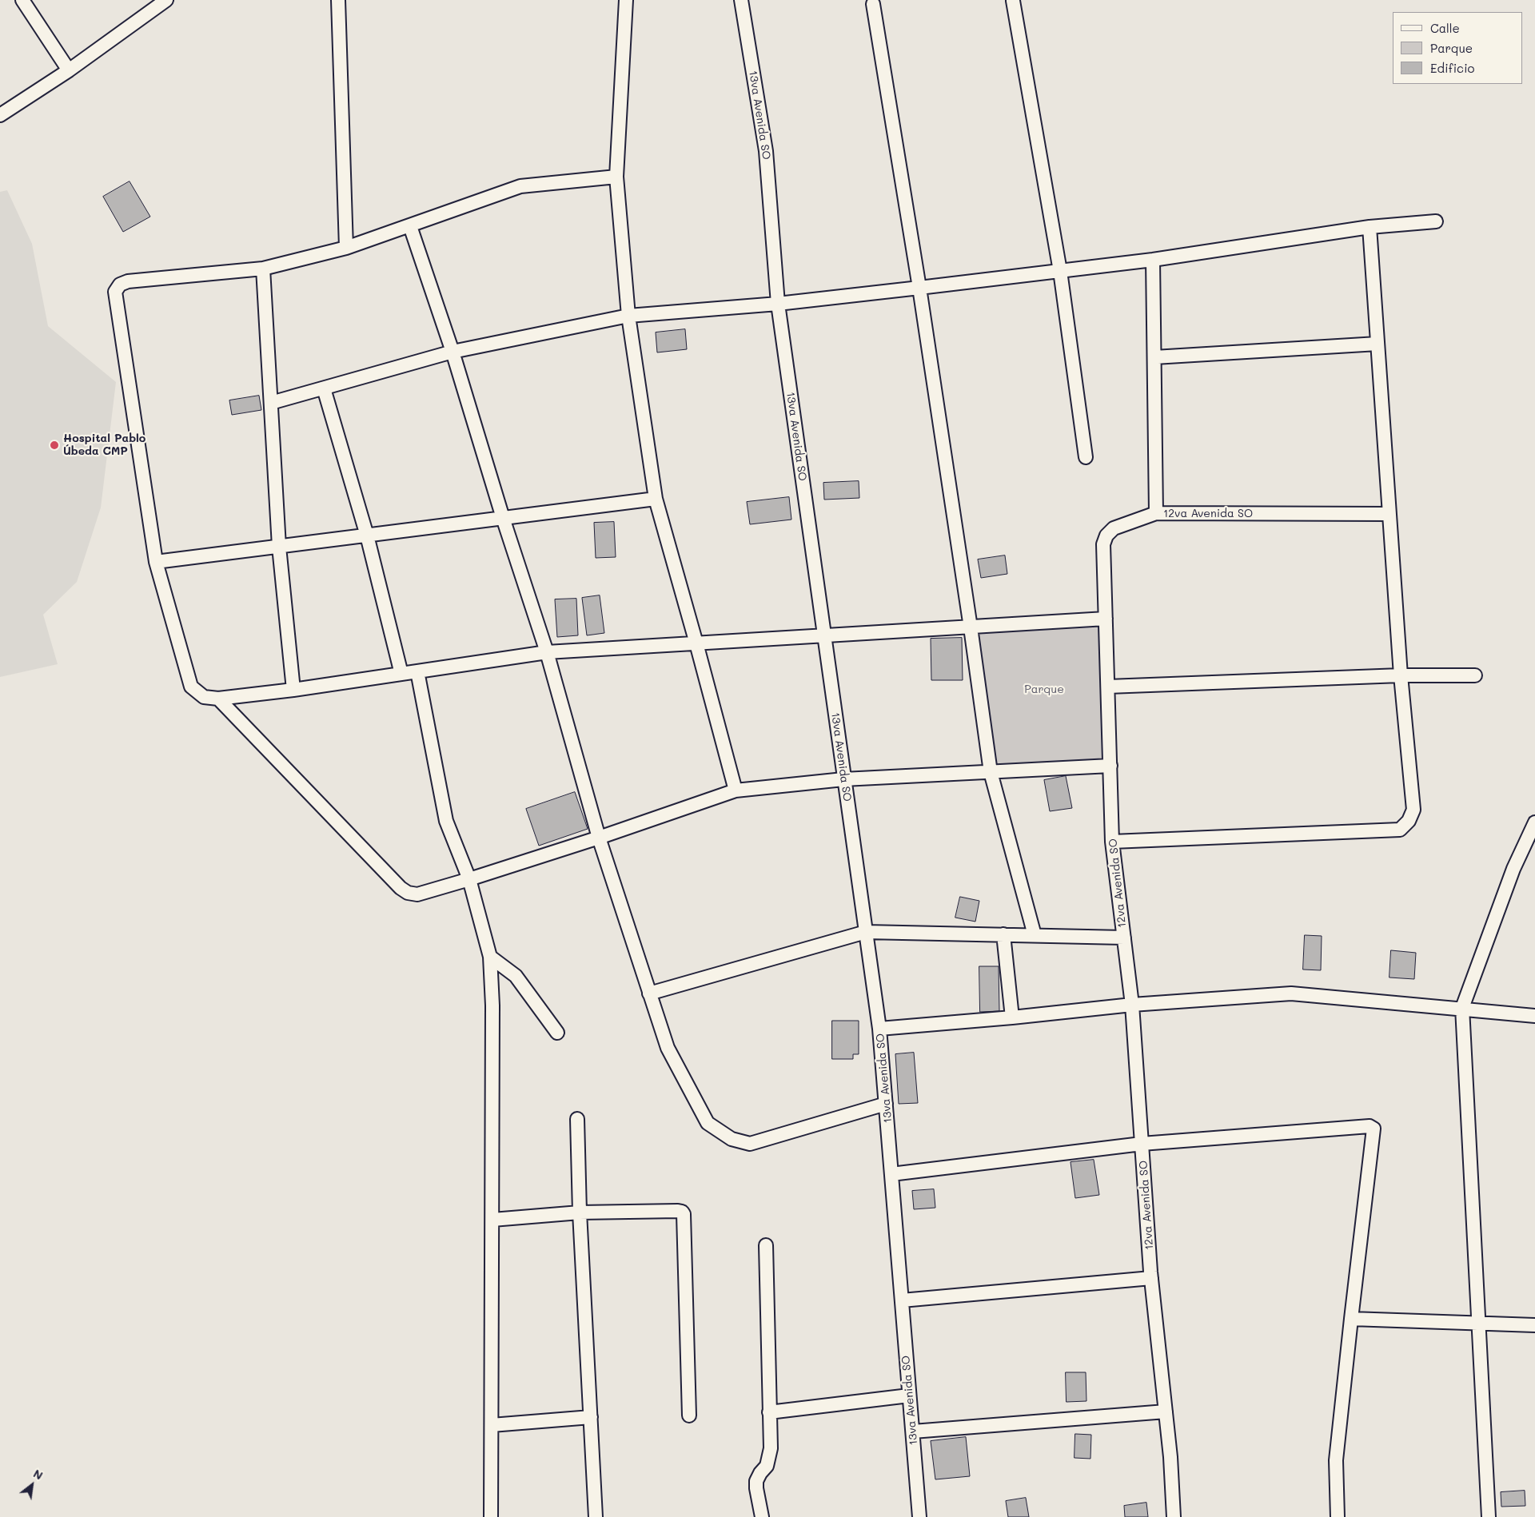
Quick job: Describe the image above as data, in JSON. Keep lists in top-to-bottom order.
{
  "streets": {
    "street": ["13va Avenida SO", "12va Avenida SO"]
  },
  "parks": ["Parque"],
  "places": ["Hospital Pablo Úbeda CMP"],
  "legend": ["Calle", "Parque", "Edificio"],
  "north": "top right"
}
